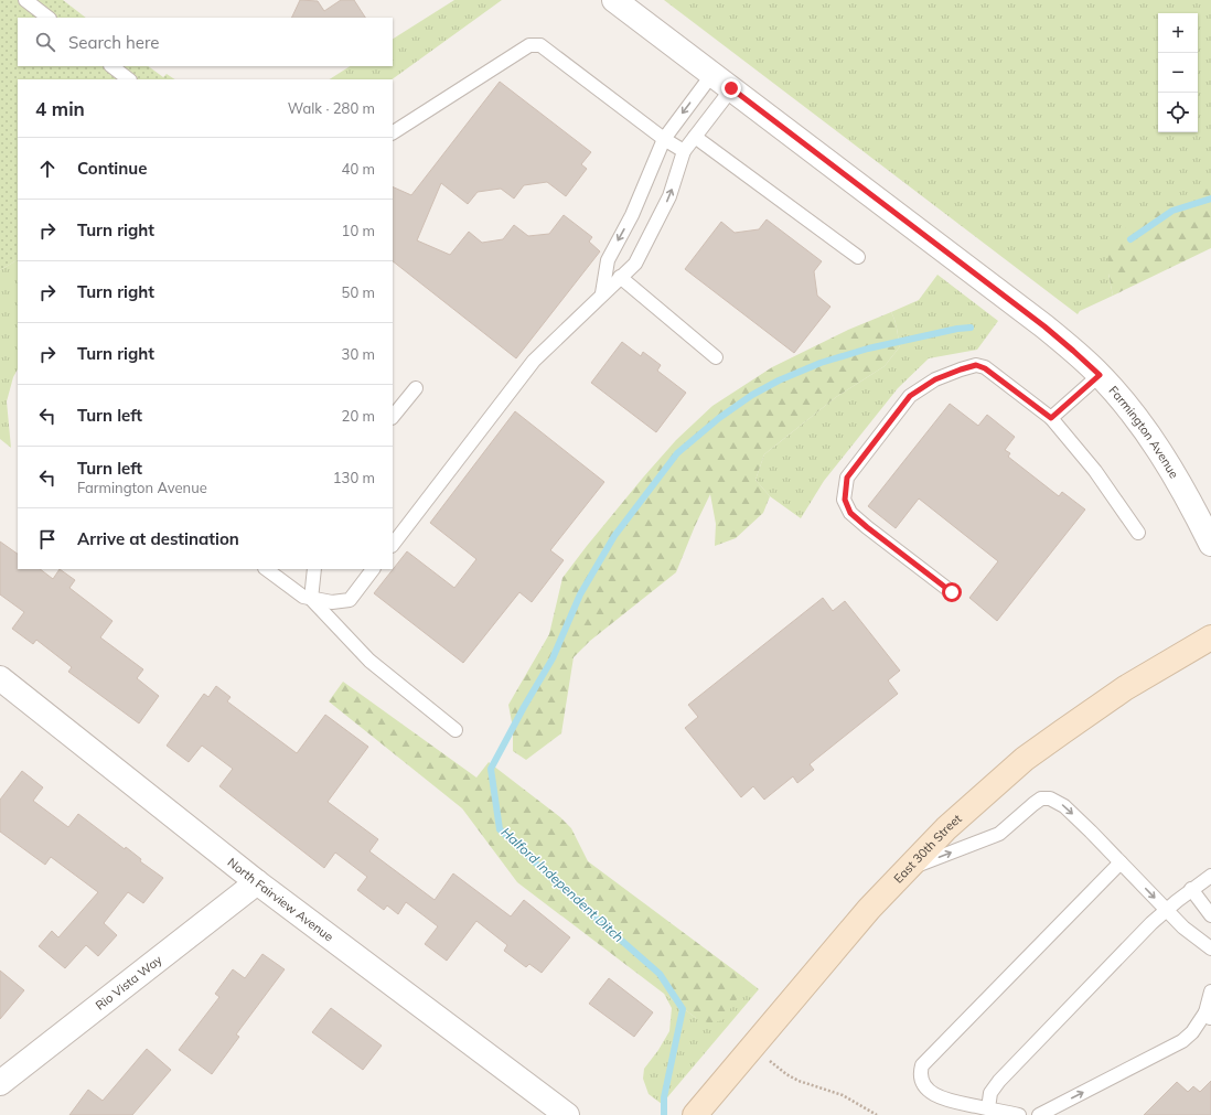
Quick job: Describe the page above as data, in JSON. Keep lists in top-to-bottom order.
{
  "streets": {
    "main road": ["East 30th Street"],
    "street": ["Farmington Avenue", "North Fairview Avenue", "Rio Vista Way"]
  },
  "crossings": [
    ["North Fairview Avenue", "Rio Vista Way"]
  ],
  "water": ["Halford Independent Ditch"],
  "page": {
    "map_buttons": ["+", "−"],
    "search": "Search here",
    "heading": ["4 min", "Walk · 280 m"],
    "list": [
      ["Continue", "40 m"],
      ["Turn right", "10 m"],
      ["Turn right", "50 m"],
      ["Turn right", "30 m"],
      ["Turn left", "20 m"],
      ["Turn left", "Farmington Avenue", "130 m"],
      "Arrive at destination"
    ]
  }
}
